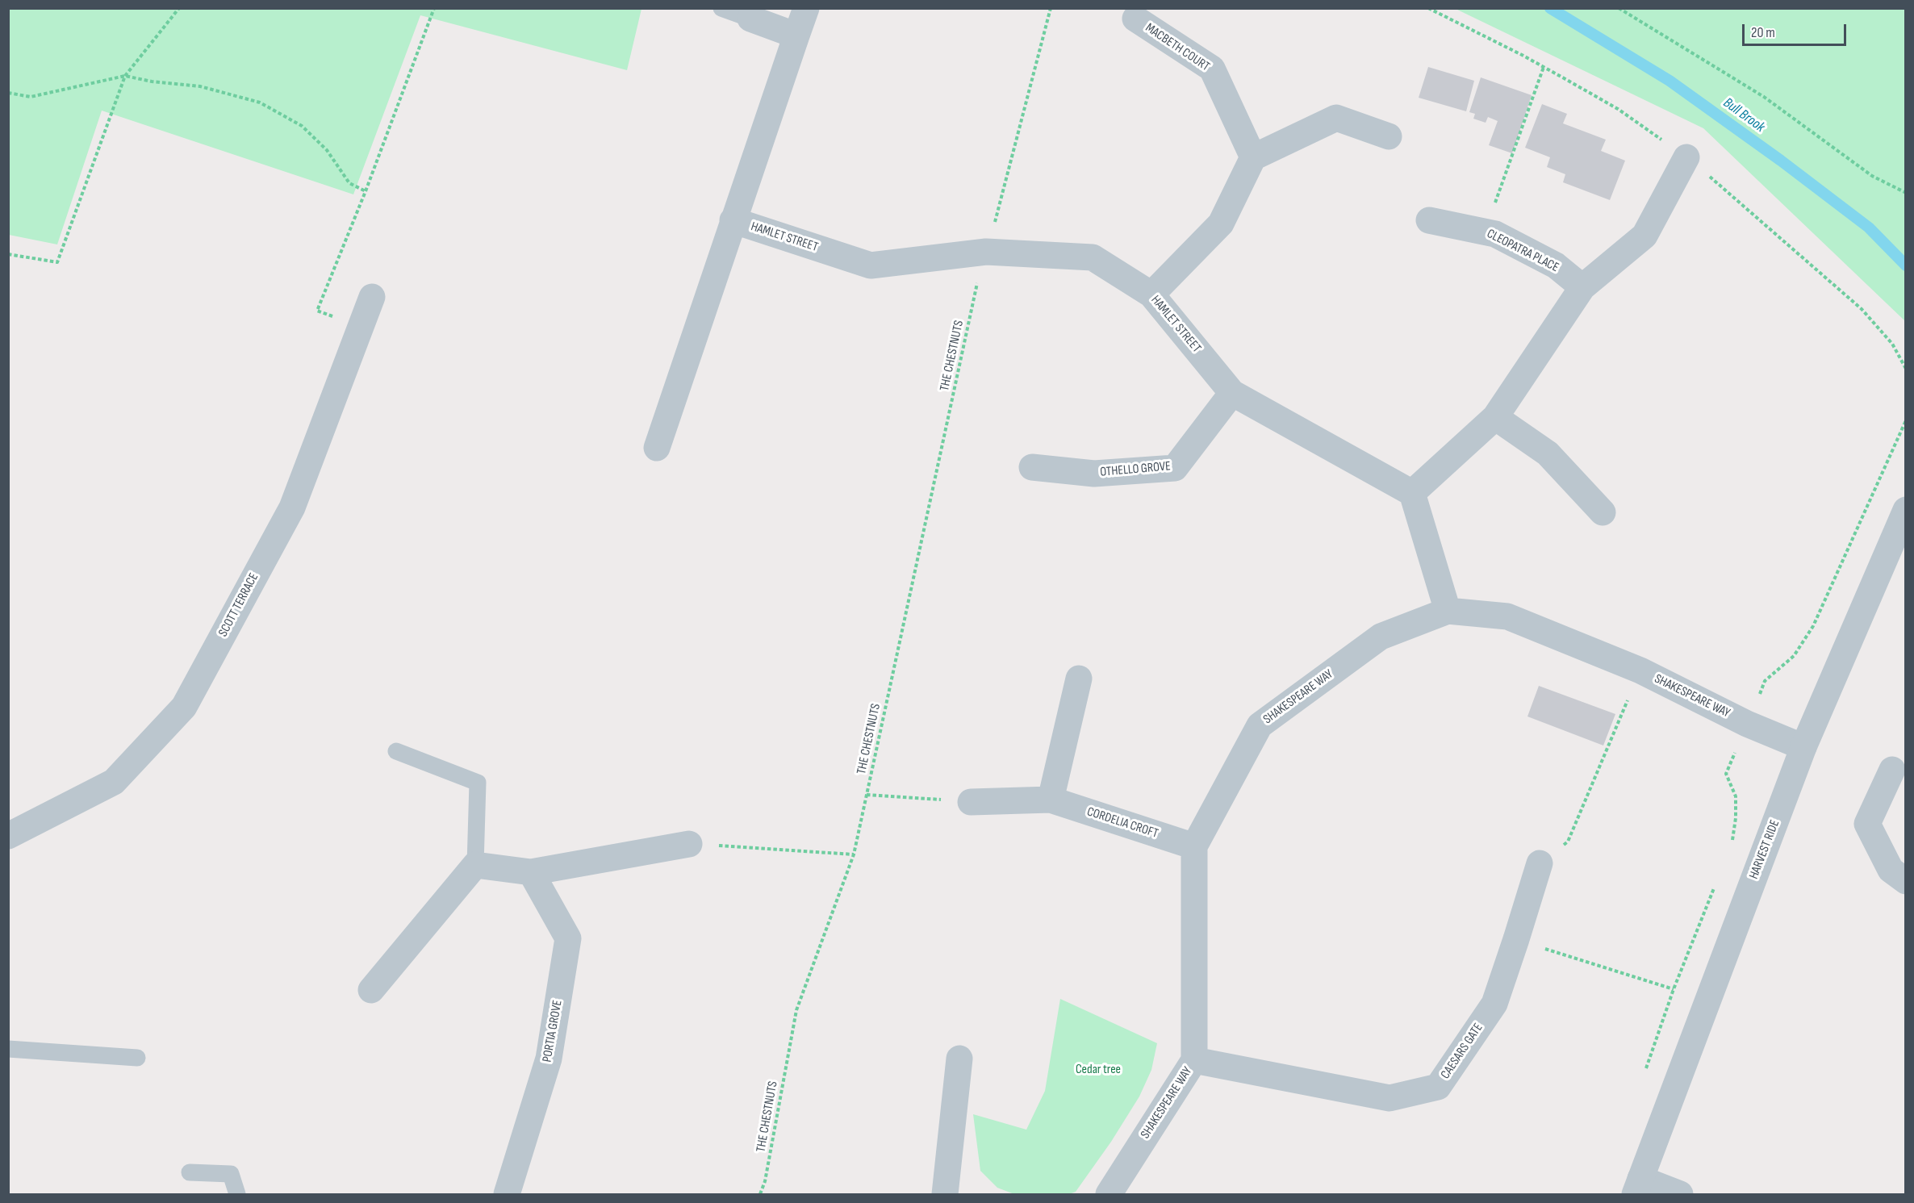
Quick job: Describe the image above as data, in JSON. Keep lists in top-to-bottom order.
{
  "streets": {
    "street": [
      "MACBETH COURT",
      "HAMLET STREET",
      "CLEOPATRA PLACE",
      "OTHELLO GROVE",
      "SCOTT TERRACE",
      "SHAKESPEARE WAY",
      "CORDELIA CROFT",
      "HARVEST RIDE",
      "PORTIA GROVE",
      "CAESARS GATE"
    ],
    "path": ["THE CHESTNUTS"]
  },
  "crossings": [
    ["HAMLET STREET", "OTHELLO GROVE"],
    ["SHAKESPEARE WAY", "CORDELIA CROFT"],
    ["SHAKESPEARE WAY", "HARVEST RIDE"],
    ["SHAKESPEARE WAY", "CAESARS GATE"]
  ],
  "water": ["Bull Brook"],
  "parks": ["Cedar tree"],
  "scale_bar": "20 m"
}
